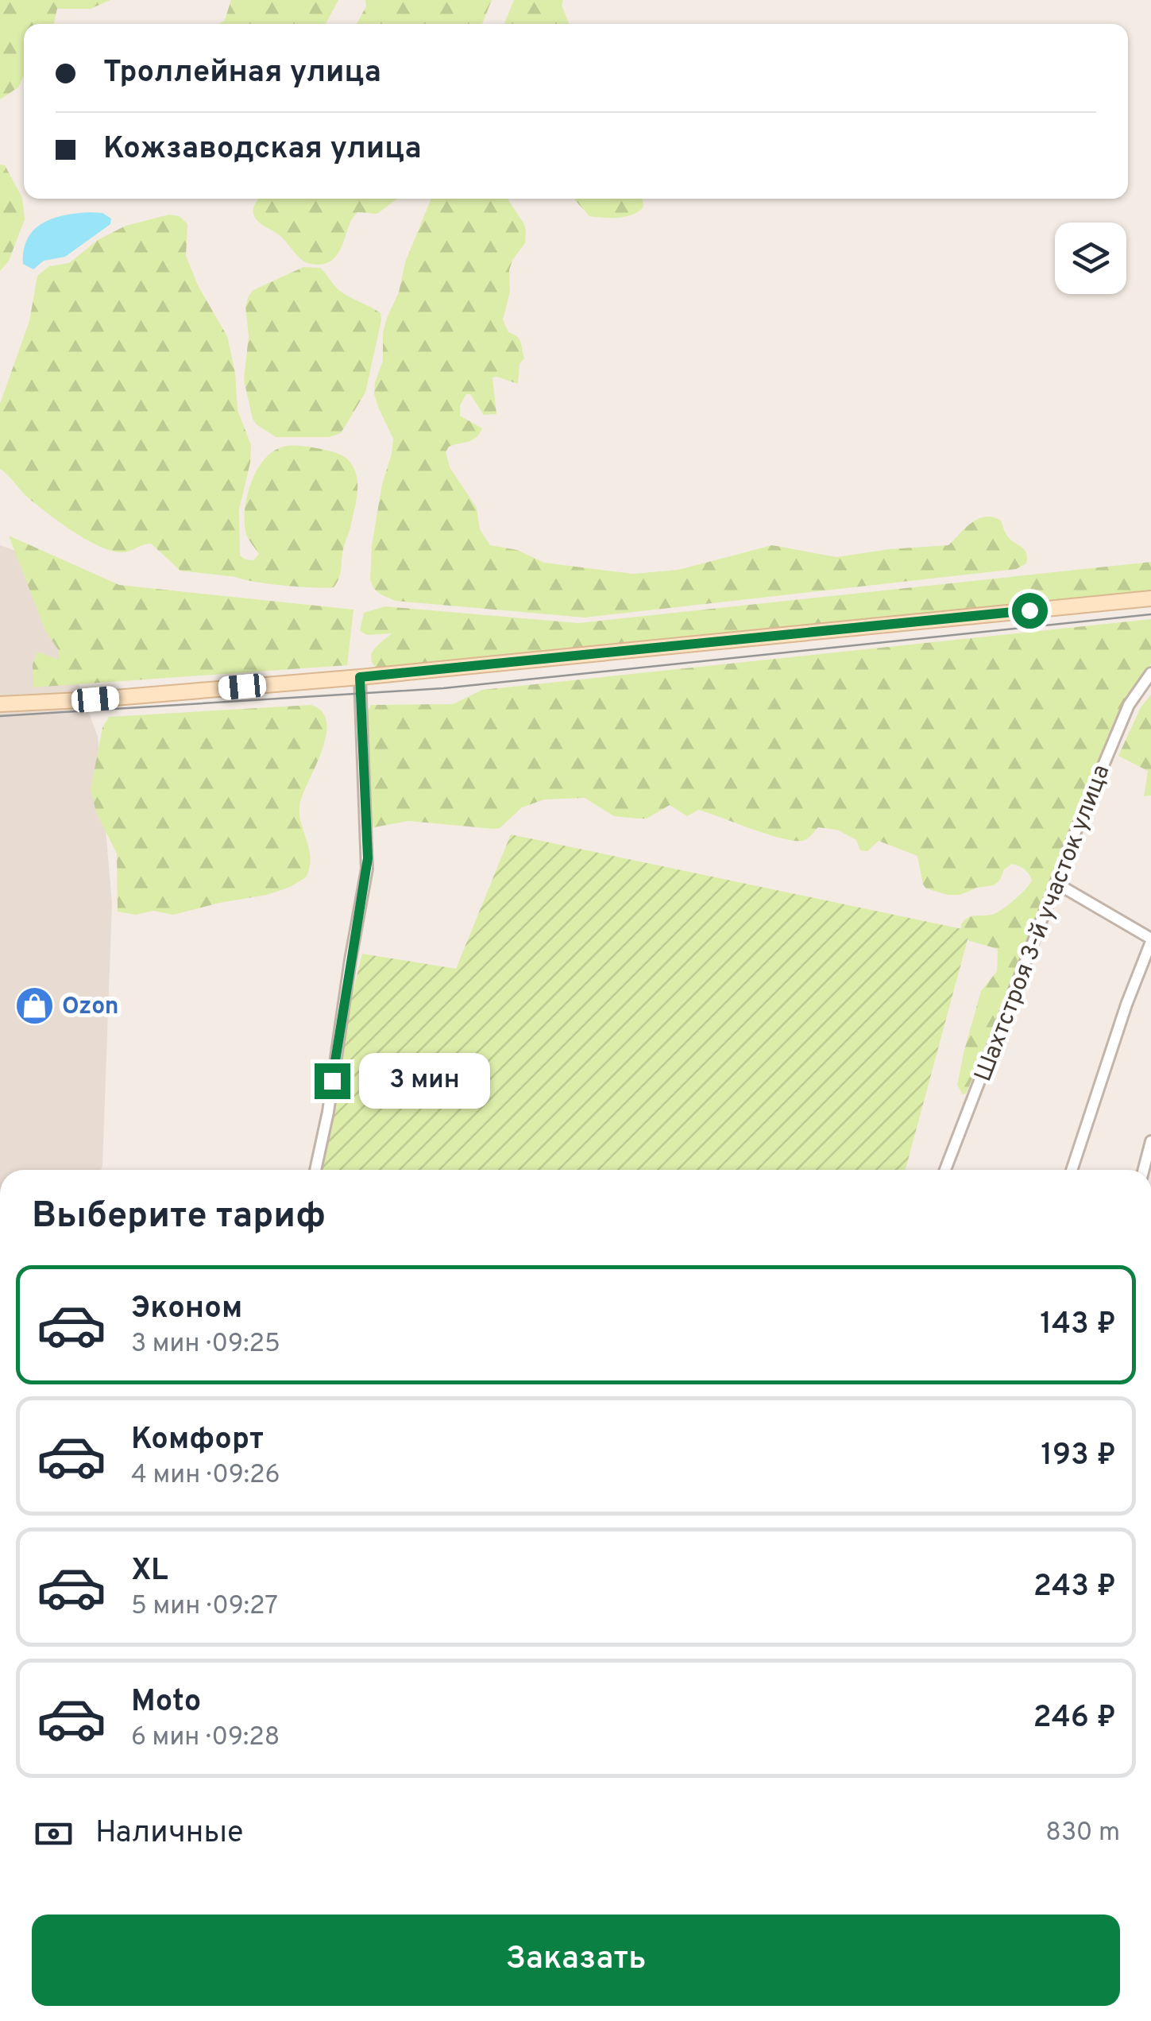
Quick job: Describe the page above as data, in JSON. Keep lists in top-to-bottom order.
{
  "streets": {
    "street": ["Шахтстроя 3-й участок улица"]
  },
  "places": {
    "shop": ["Ozon"]
  },
  "page": {
    "banner": ["Троллейная улица", "Кожзаводская улица"],
    "bubble": "3 мин",
    "heading": "Выберите тариф",
    "list": [
      {
        "name": "Эконом",
        "note": "3 мин · 09:25",
        "value": "143 ₽"
      },
      {
        "name": "Комфорт",
        "note": "4 мин · 09:26",
        "value": "193 ₽"
      },
      {
        "name": "XL",
        "note": "5 мин · 09:27",
        "value": "243 ₽"
      },
      {
        "name": "Moto",
        "note": "6 мин · 09:28",
        "value": "246 ₽"
      }
    ],
    "pay": ["Наличные", "830 m"],
    "buttons": "Заказать"
  }
}
